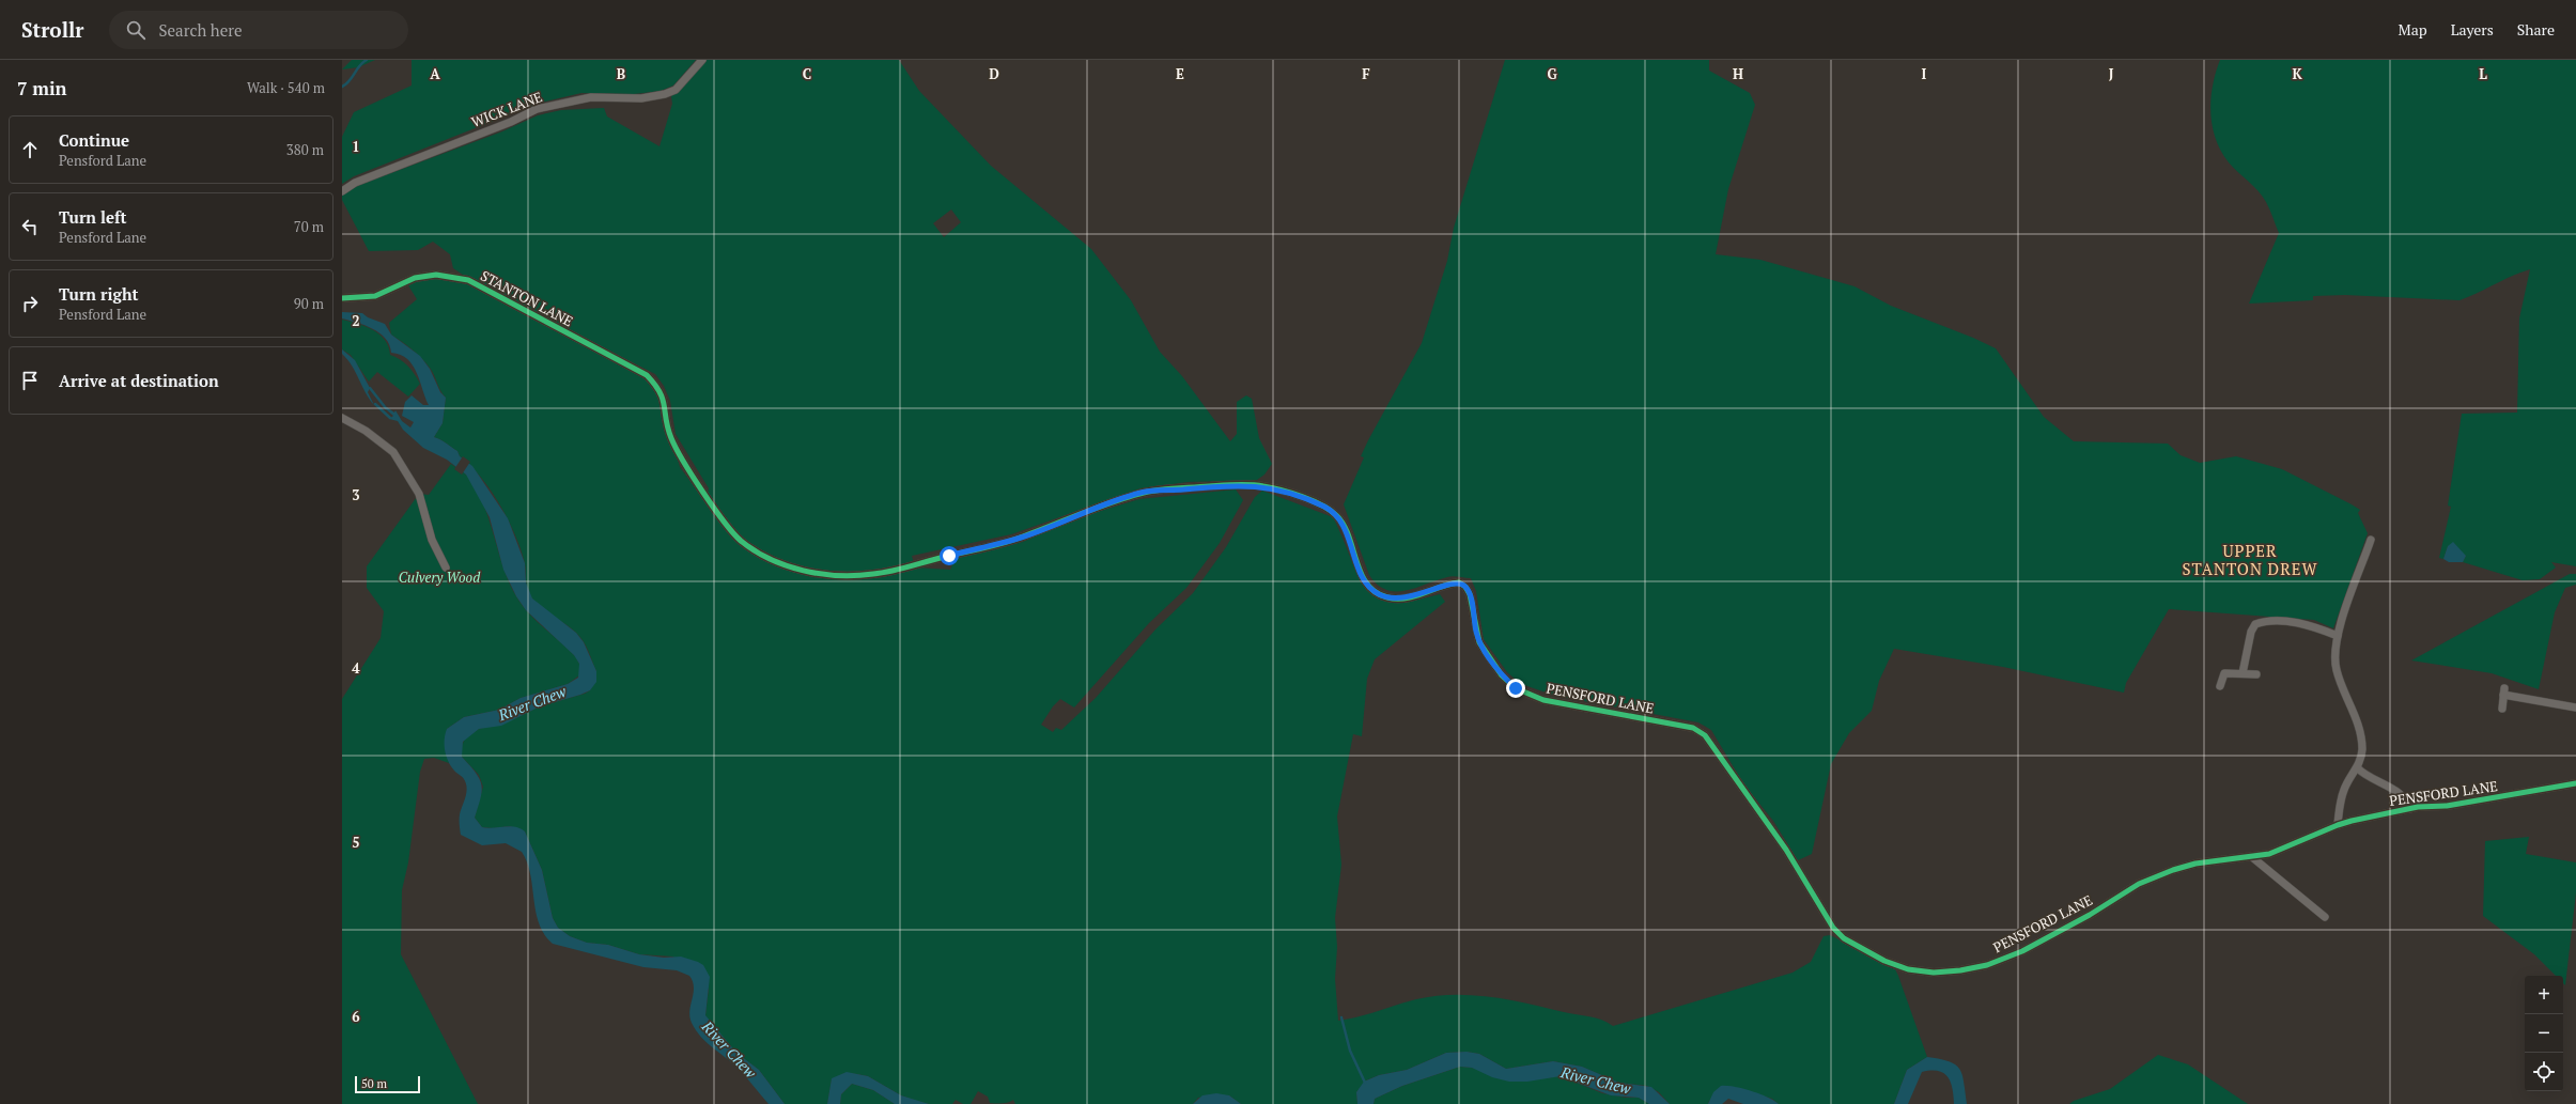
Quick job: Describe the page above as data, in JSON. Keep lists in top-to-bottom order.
{
  "streets": {
    "street": ["WICK LANE", "STANTON LANE", "PENSFORD LANE"]
  },
  "crossings": [
    ["STANTON LANE", "PENSFORD LANE"]
  ],
  "districts": ["UPPER STANTON DREW"],
  "water": ["River Chew"],
  "parks": ["Culvery Wood"],
  "scale_bar": "50 m",
  "page": {
    "header": "Strollr",
    "search": "Search here",
    "nav": ["Map", "Layers", "Share"],
    "heading": ["7 min", "Walk · 540 m"],
    "list": [
      ["Continue", "Pensford Lane", "380 m"],
      ["Turn left", "Pensford Lane", "70 m"],
      ["Turn right", "Pensford Lane", "90 m"],
      "Arrive at destination"
    ],
    "map_buttons": ["+", "−"],
    "scale": "50 m"
  },
  "grid": {
    "columns": [
      "A",
      "B",
      "C",
      "D",
      "E",
      "F",
      "G",
      "H",
      "I",
      "J",
      "K",
      "L"
    ],
    "rows": [
      "1",
      "2",
      "3",
      "4",
      "5",
      "6"
    ]
  }
}
